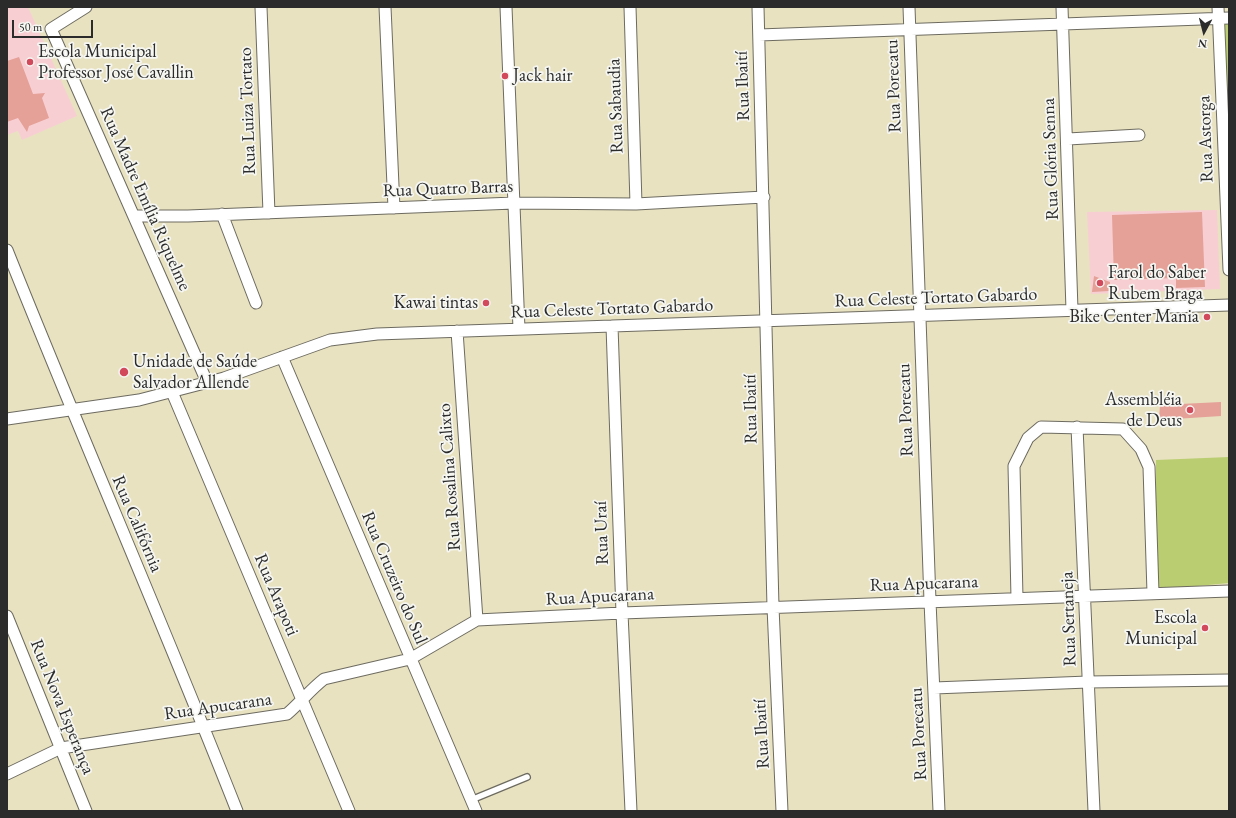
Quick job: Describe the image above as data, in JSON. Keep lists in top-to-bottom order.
{
  "streets": {
    "street": [
      "Rua Ibaití",
      "Rua Porecatu",
      "Rua Sabaudia",
      "Rua Luiza Tortato",
      "Rua Astorga",
      "Rua Glória Senna",
      "Rua Quatro Barras",
      "Rua Madre Emília Riquelme",
      "Rua Celeste Tortato Gabardo",
      "Rua Rosalina Calixto",
      "Rua Califórnia",
      "Rua Uraí",
      "Rua Cruzeiro do Sul",
      "Rua Apucarana",
      "Rua Arapoti",
      "Rua Sertaneja",
      "Rua Nova Esperança"
    ]
  },
  "crossings": [
    ["Rua Ibaití", "Rua Quatro Barras"],
    ["Rua Ibaití", "Rua Celeste Tortato Gabardo"],
    ["Rua Ibaití", "Rua Apucarana"],
    ["Rua Porecatu", "Rua Celeste Tortato Gabardo"],
    ["Rua Porecatu", "Rua Apucarana"],
    ["Rua Sabaudia", "Rua Quatro Barras"],
    ["Rua Luiza Tortato", "Rua Quatro Barras"],
    ["Rua Glória Senna", "Rua Celeste Tortato Gabardo"],
    ["Rua Quatro Barras", "Rua Madre Emília Riquelme"],
    ["Rua Madre Emília Riquelme", "Rua Celeste Tortato Gabardo"],
    ["Rua Celeste Tortato Gabardo", "Rua Rosalina Calixto"],
    ["Rua Celeste Tortato Gabardo", "Rua Califórnia"],
    ["Rua Celeste Tortato Gabardo", "Rua Uraí"],
    ["Rua Celeste Tortato Gabardo", "Rua Cruzeiro do Sul"],
    ["Rua Celeste Tortato Gabardo", "Rua Arapoti"],
    ["Rua Rosalina Calixto", "Rua Apucarana"],
    ["Rua Califórnia", "Rua Apucarana"],
    ["Rua Uraí", "Rua Apucarana"],
    ["Rua Cruzeiro do Sul", "Rua Apucarana"],
    ["Rua Apucarana", "Rua Arapoti"],
    ["Rua Apucarana", "Rua Sertaneja"],
    ["Rua Apucarana", "Rua Nova Esperança"]
  ],
  "places": [
    "Escola Municipal Professor José Cavallin",
    "Jack hair",
    "Farol do Saber Rubem Braga",
    "Kawai tintas",
    "Bike Center Mania",
    "Unidade de Saúde Salvador Allende",
    "Assembléia de Deus",
    "Escola Municipal"
  ],
  "scale_bar": "50 m",
  "north": "bottom"
}
